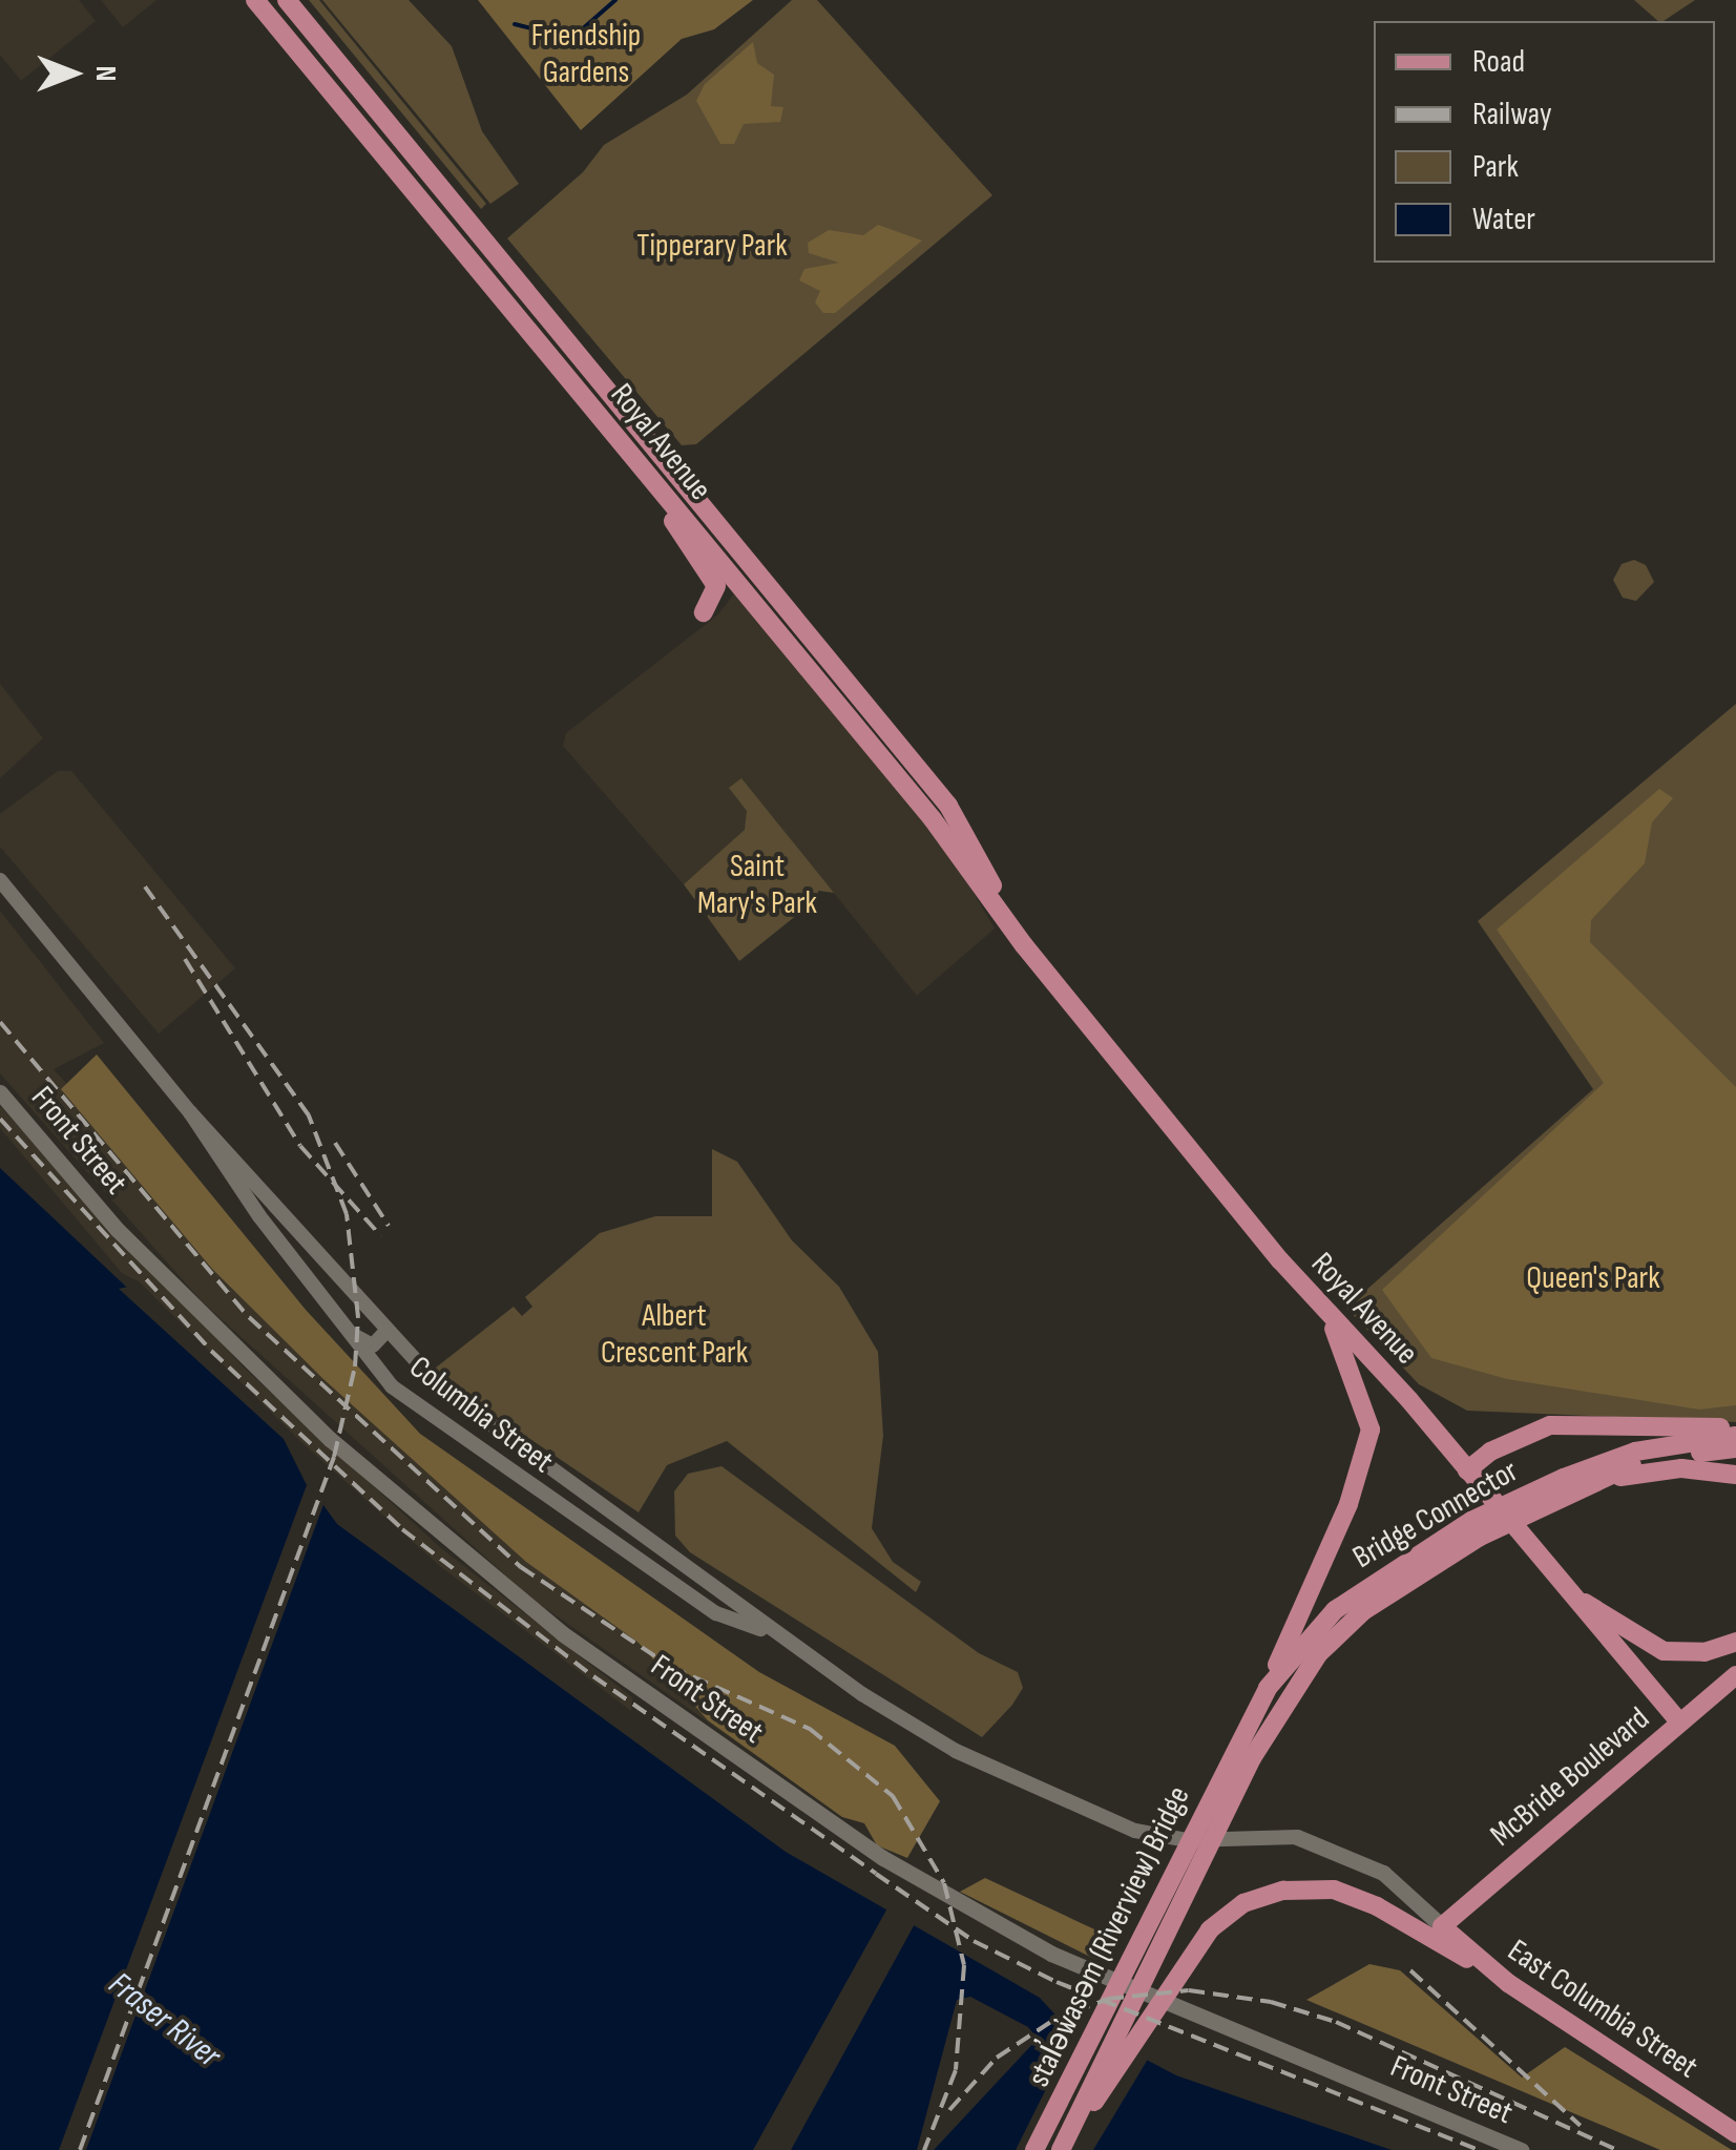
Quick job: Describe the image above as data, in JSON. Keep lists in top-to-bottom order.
{
  "streets": {
    "main road": [
      "Royal Avenue",
      "Front Street",
      "Columbia Street",
      "Bridge Connector",
      "McBride Boulevard",
      "stal̕əw̓asəm (Riverview) Bridge",
      "East Columbia Street"
    ]
  },
  "crossings": [
    ["Royal Avenue", "McBride Boulevard"],
    ["Columbia Street", "McBride Boulevard"],
    ["Columbia Street", "East Columbia Street"],
    ["Bridge Connector", "stal̕əw̓asəm (Riverview) Bridge"],
    ["McBride Boulevard", "East Columbia Street"]
  ],
  "water": ["Fraser River"],
  "parks": [
    "Friendship Gardens",
    "Tipperary Park",
    "Saint Mary's Park",
    "Queen's Park",
    "Albert Crescent Park"
  ],
  "legend": [
    "Road",
    "Railway",
    "Park",
    "Water"
  ],
  "north": "right"
}
